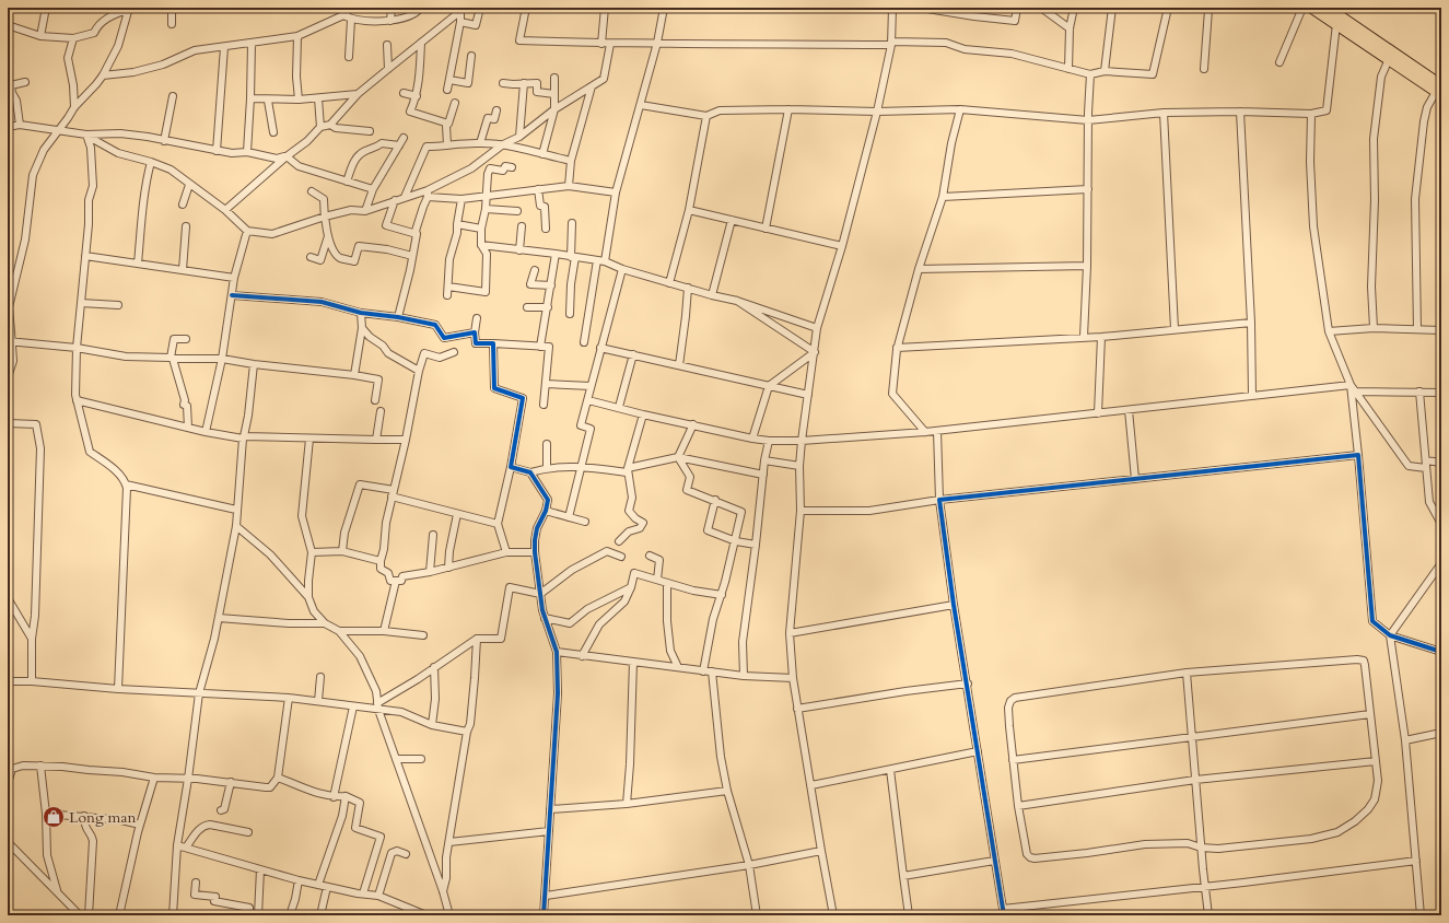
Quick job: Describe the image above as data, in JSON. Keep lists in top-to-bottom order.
{
  "places": {
    "shop": ["Long man"]
  }
}
